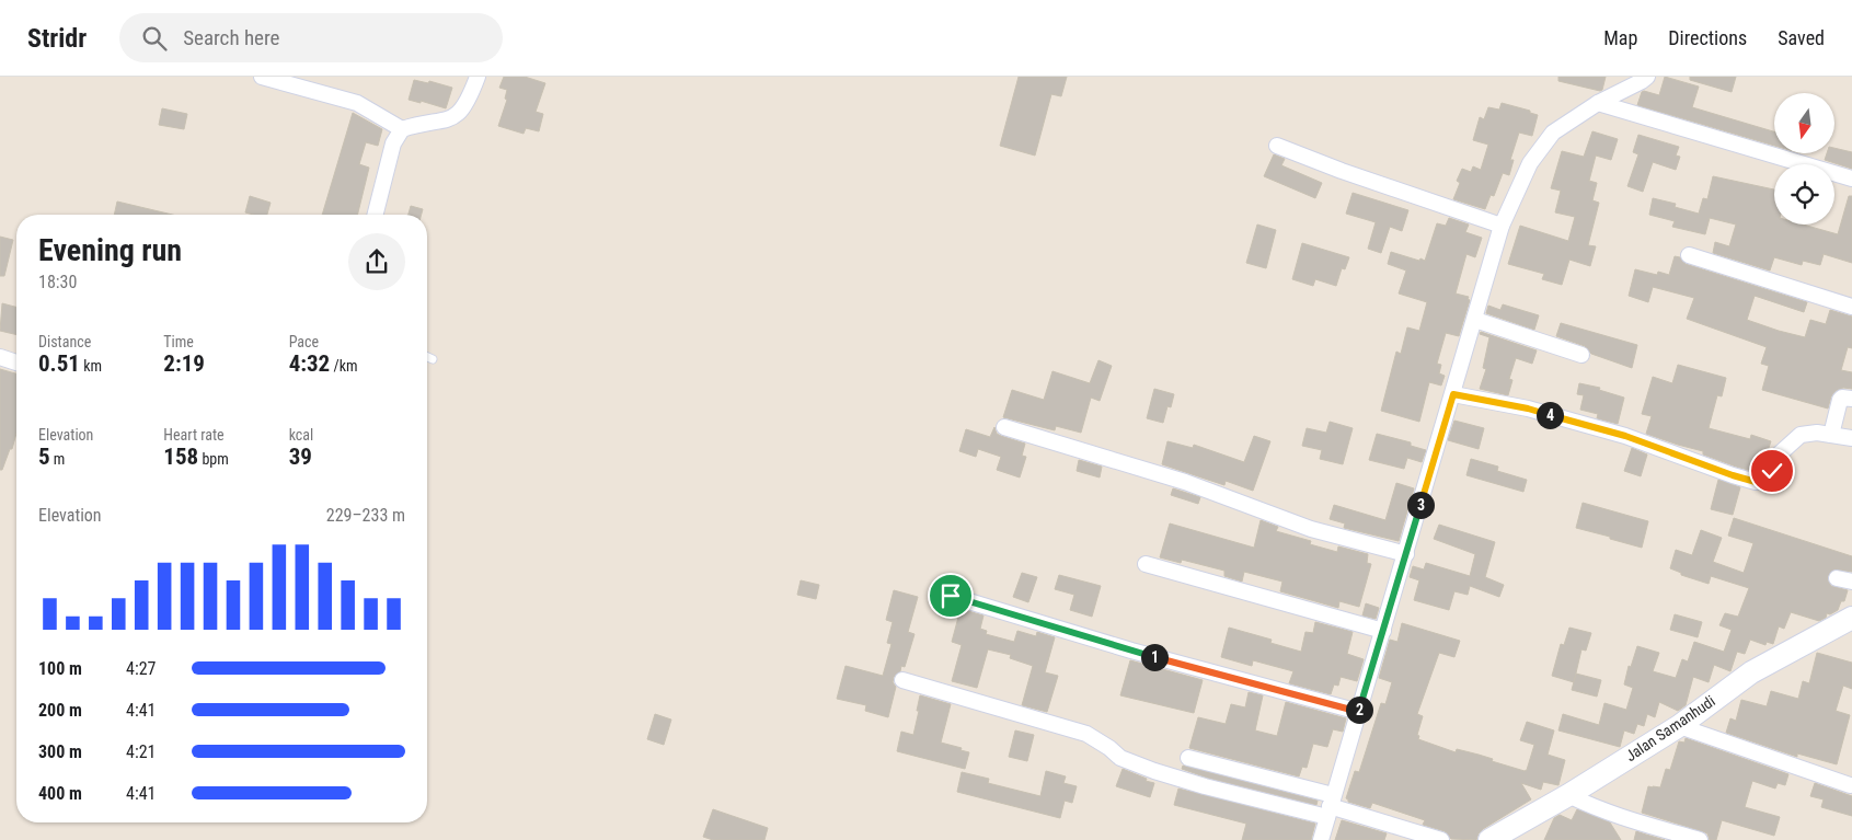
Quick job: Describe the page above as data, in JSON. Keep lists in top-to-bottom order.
{
  "streets": {
    "street": ["Jalan Samanhudi"]
  },
  "north": "bottom",
  "page": {
    "header": "Stridr",
    "search": "Search here",
    "nav": ["Map", "Directions", "Saved"],
    "heading": ["Evening run", "18:30"],
    "stats": [
      ["Distance", "0.51 km"],
      ["Time", "2:19"],
      ["Pace", "4:32 /km"],
      ["Elevation", "5 m"],
      ["Heart rate", "158 bpm"],
      ["kcal", "39"]
    ],
    "pins": [
      "4",
      "3",
      "1",
      "2"
    ],
    "chart": ["Elevation", "229–233 m"],
    "list": [
      {
        "name": "100 m",
        "note": "4:27"
      },
      {
        "name": "200 m",
        "note": "4:41"
      },
      {
        "name": "300 m",
        "note": "4:21"
      },
      {
        "name": "400 m",
        "note": "4:41"
      }
    ]
  }
}
